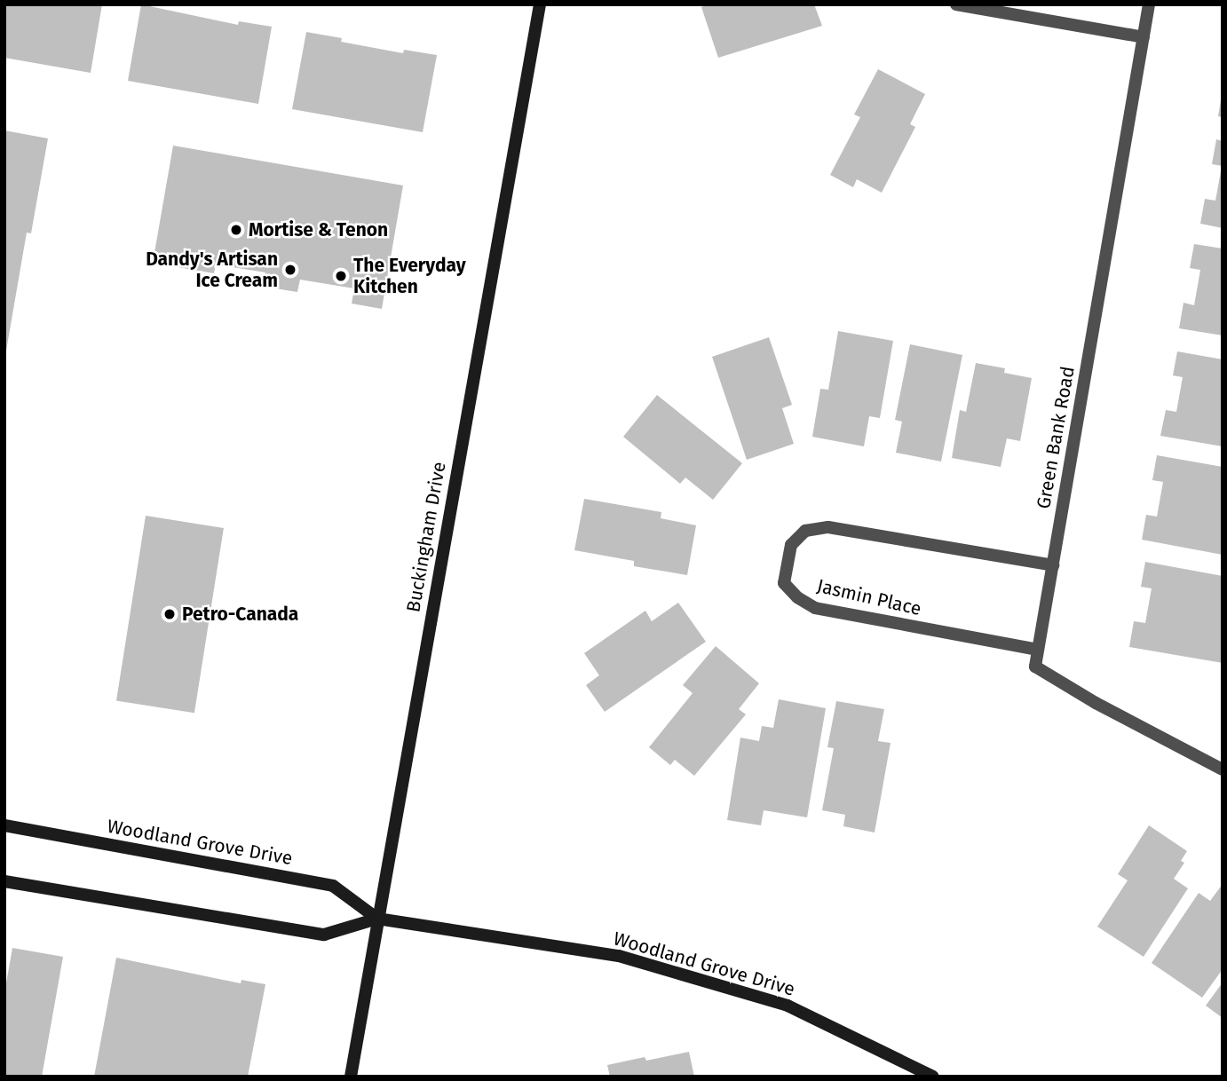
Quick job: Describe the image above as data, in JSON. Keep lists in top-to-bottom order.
{
  "streets": {
    "street": [
      "Green Bank Road",
      "Buckingham Drive",
      "Jasmin Place",
      "Woodland Grove Drive"
    ]
  },
  "crossings": [
    ["Green Bank Road", "Jasmin Place"],
    ["Buckingham Drive", "Woodland Grove Drive"]
  ],
  "places": [
    "Mortise & Tenon",
    "Dandy's Artisan Ice Cream",
    "The Everyday Kitchen",
    "Petro-Canada"
  ]
}
